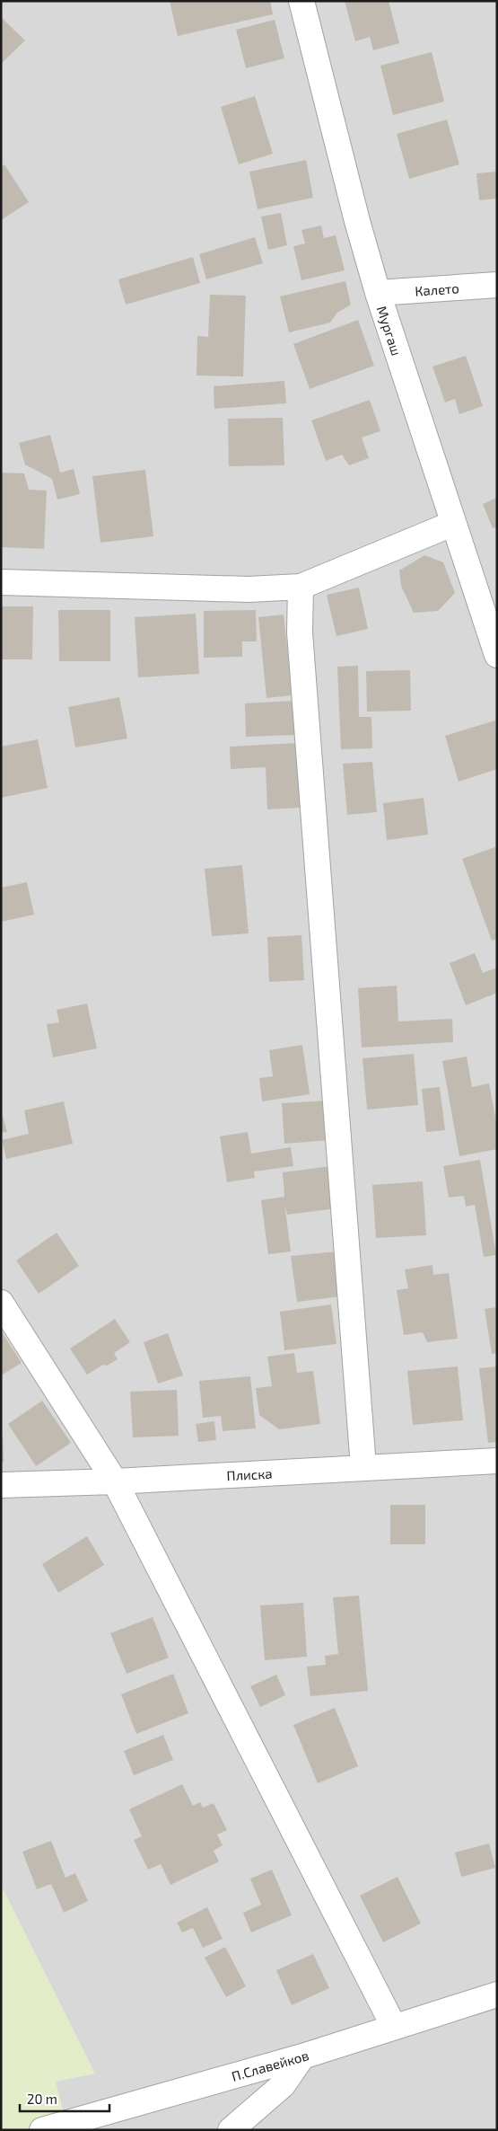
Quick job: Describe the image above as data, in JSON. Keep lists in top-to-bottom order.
{
  "streets": {
    "street": [
      "Калето",
      "Мургаш",
      "Плиска",
      "П.Славейков"
    ]
  },
  "crossings": [
    ["Калето", "Мургаш"]
  ],
  "scale_bar": "20 m"
}
